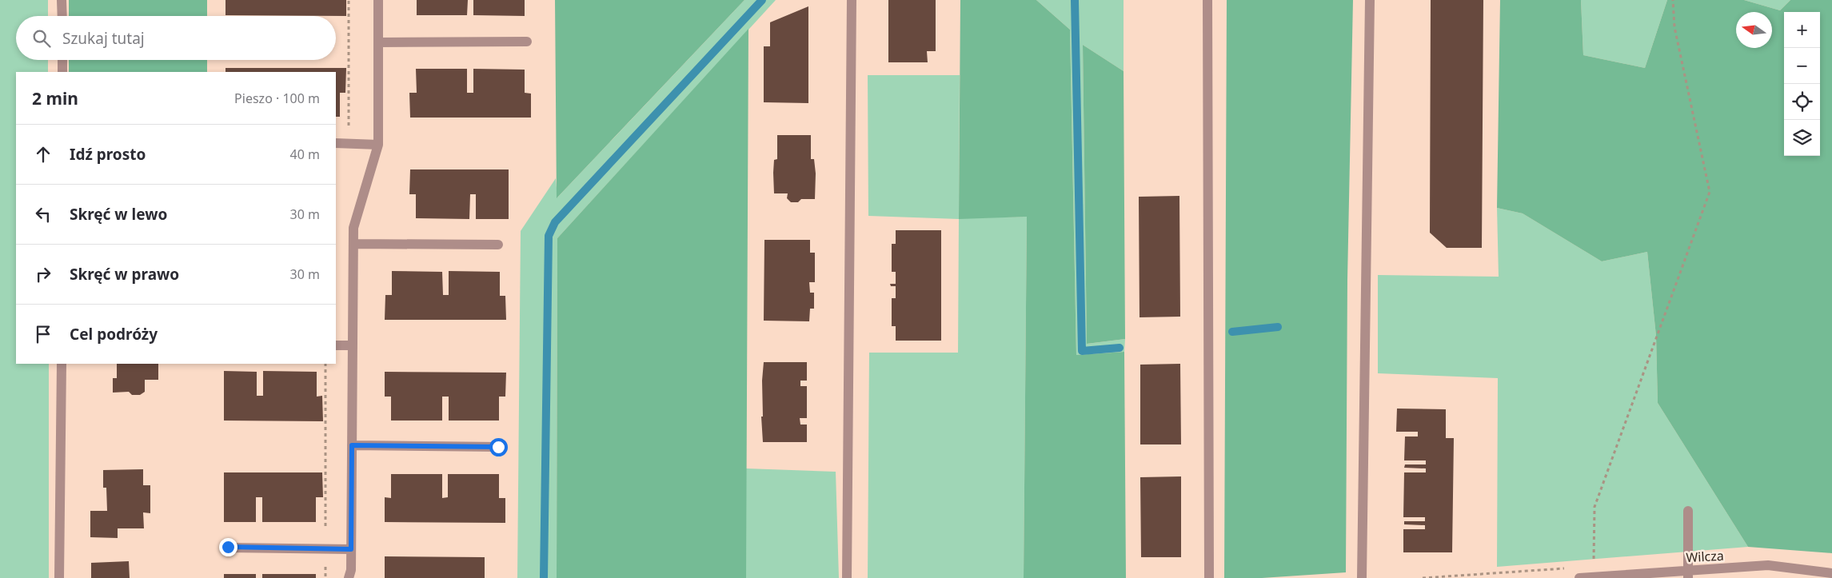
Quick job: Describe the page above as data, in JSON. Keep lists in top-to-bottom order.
{
  "streets": {
    "street": ["Wilcza"]
  },
  "north": "left",
  "page": {
    "map_buttons": ["+", "−"],
    "search": "Szukaj tutaj",
    "heading": ["2 min", "Pieszo · 100 m"],
    "list": [
      ["Idź prosto", "40 m"],
      ["Skręć w lewo", "30 m"],
      ["Skręć w prawo", "30 m"],
      "Cel podróży"
    ]
  }
}
